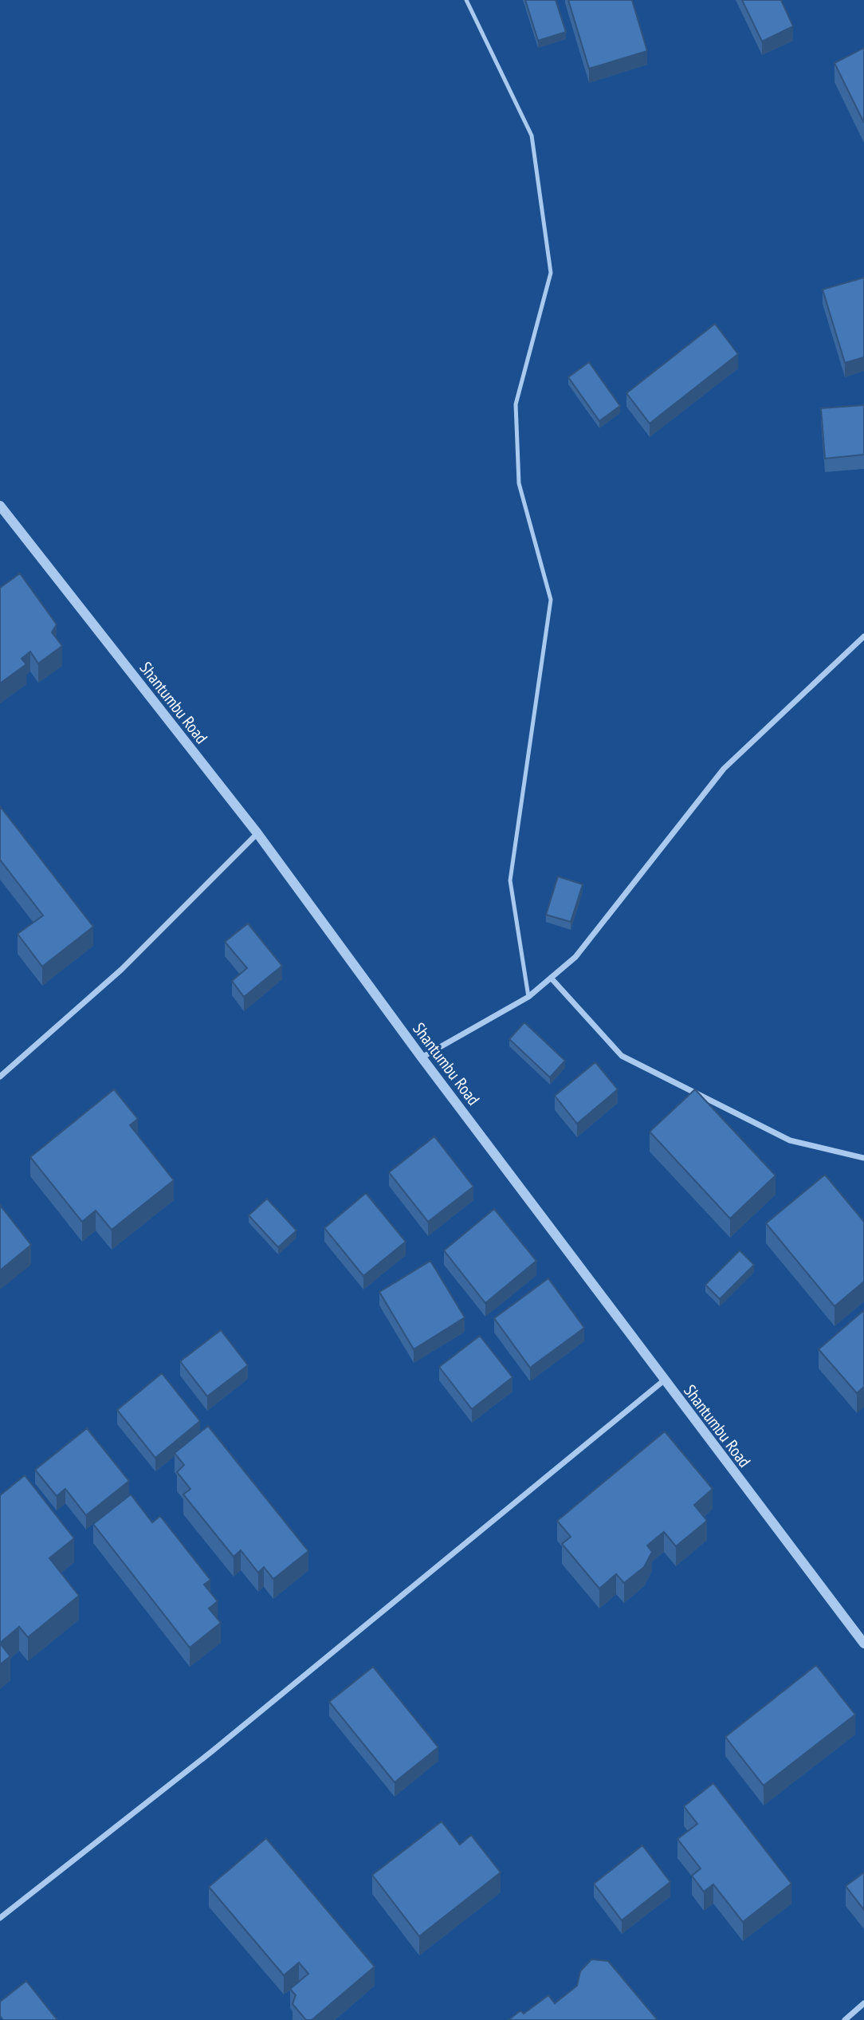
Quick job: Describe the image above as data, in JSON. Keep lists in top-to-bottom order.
{
  "streets": {
    "street": ["Shantumbu Road"]
  }
}
